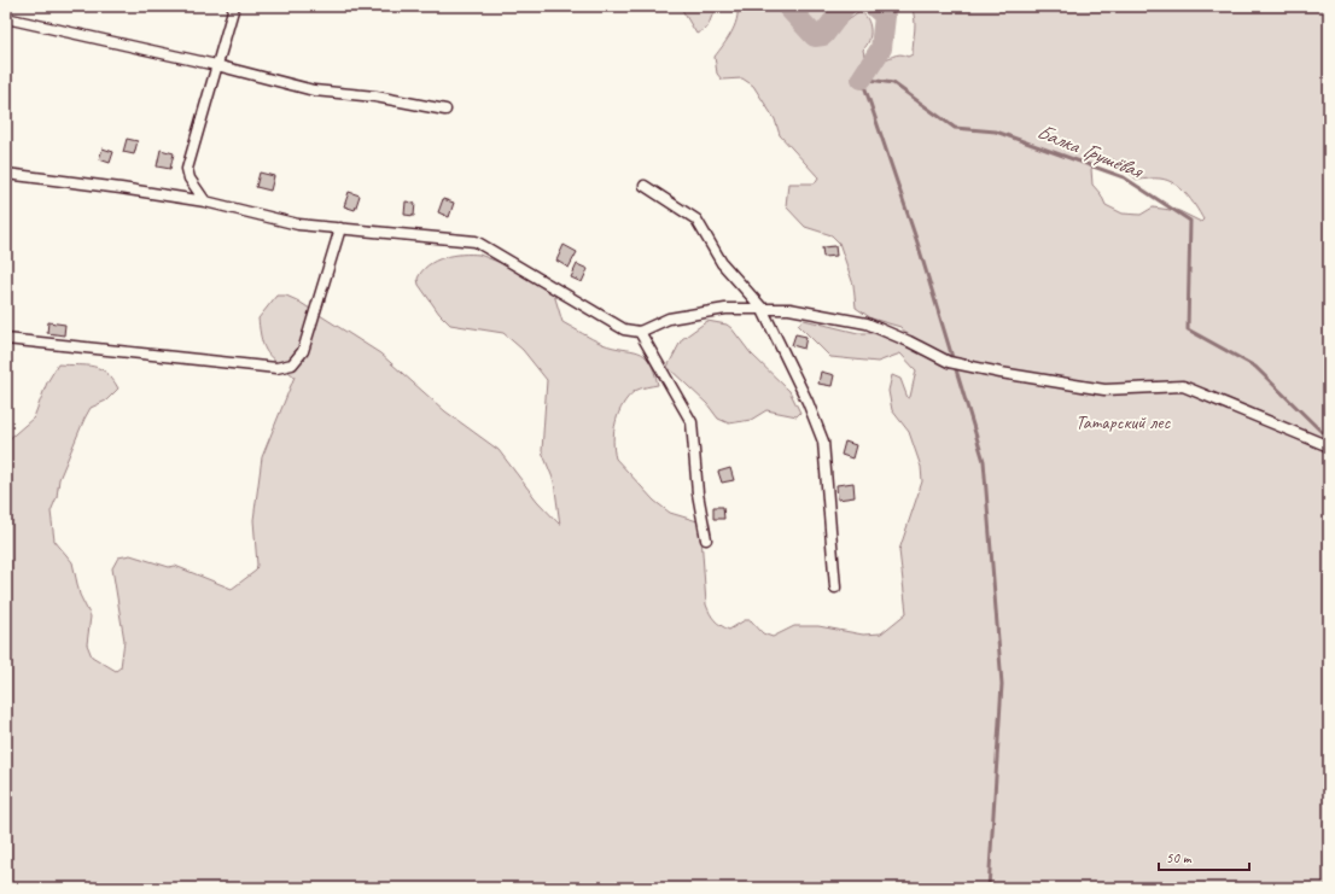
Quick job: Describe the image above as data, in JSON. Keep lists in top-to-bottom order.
{
  "water": ["Балка Грушёвая"],
  "parks": ["Татарский лес"],
  "scale_bar": "50 m"
}
